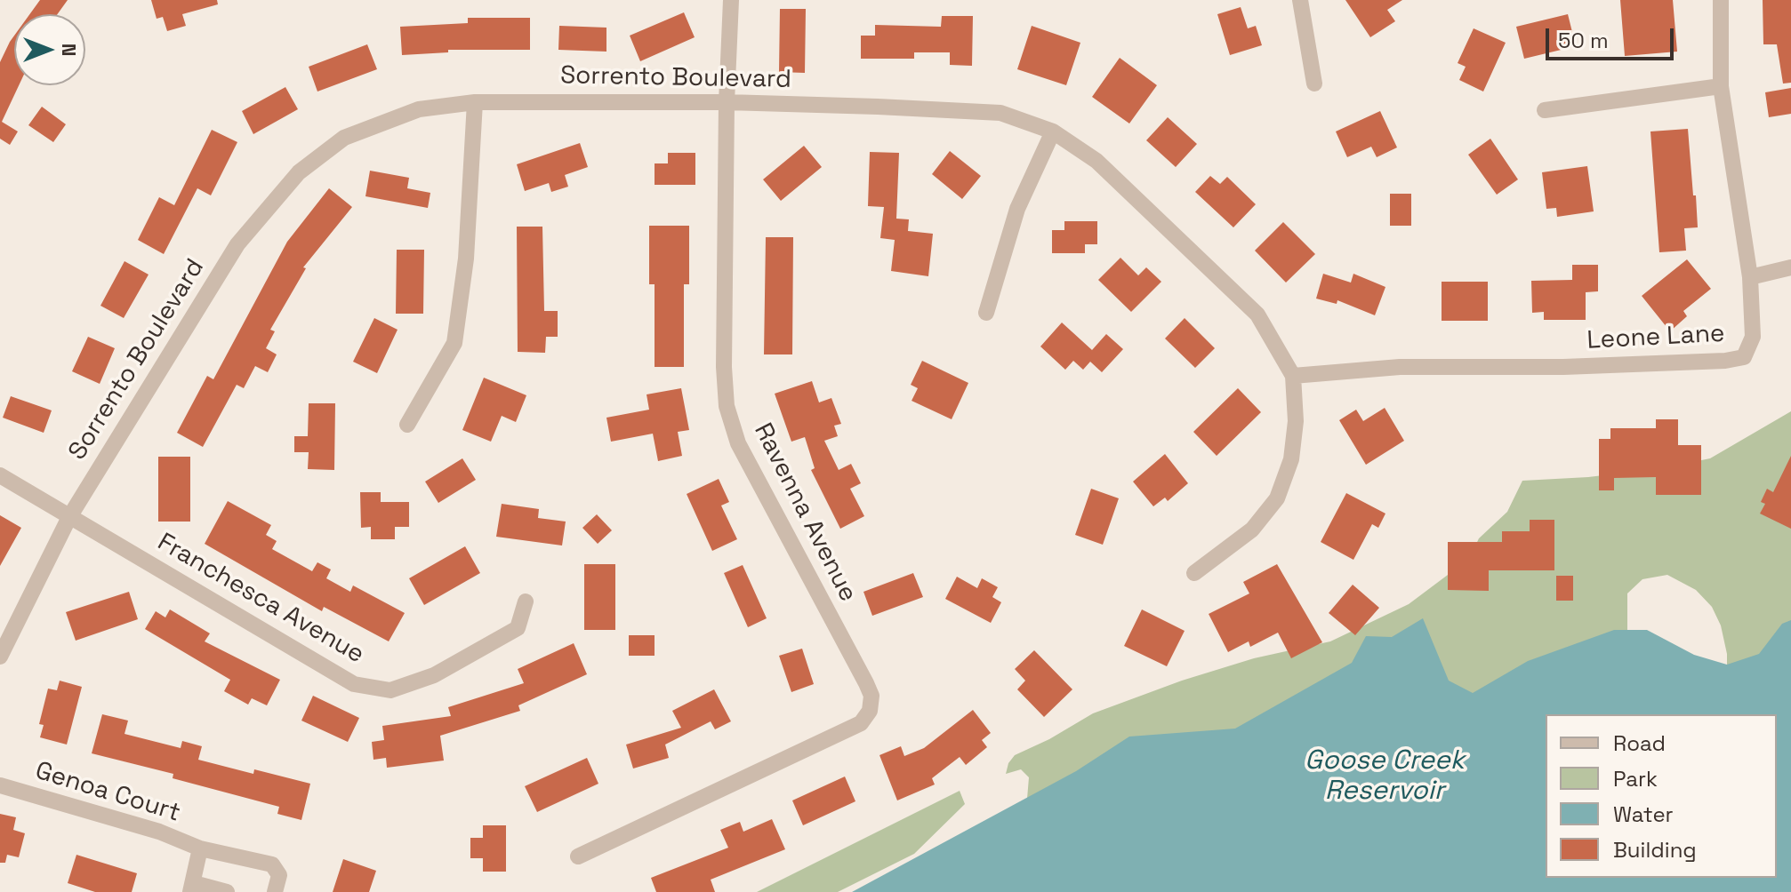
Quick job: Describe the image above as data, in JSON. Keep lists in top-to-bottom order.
{
  "streets": {
    "street": [
      "Sorrento Boulevard",
      "Leone Lane",
      "Ravenna Avenue",
      "Franchesca Avenue",
      "Genoa Court"
    ]
  },
  "crossings": [
    ["Sorrento Boulevard", "Leone Lane"],
    ["Sorrento Boulevard", "Ravenna Avenue"],
    ["Sorrento Boulevard", "Franchesca Avenue"]
  ],
  "water": ["Goose Creek Reservoir"],
  "legend": [
    "Road",
    "Park",
    "Water",
    "Building"
  ],
  "scale_bar": "50 m",
  "north": "right"
}
